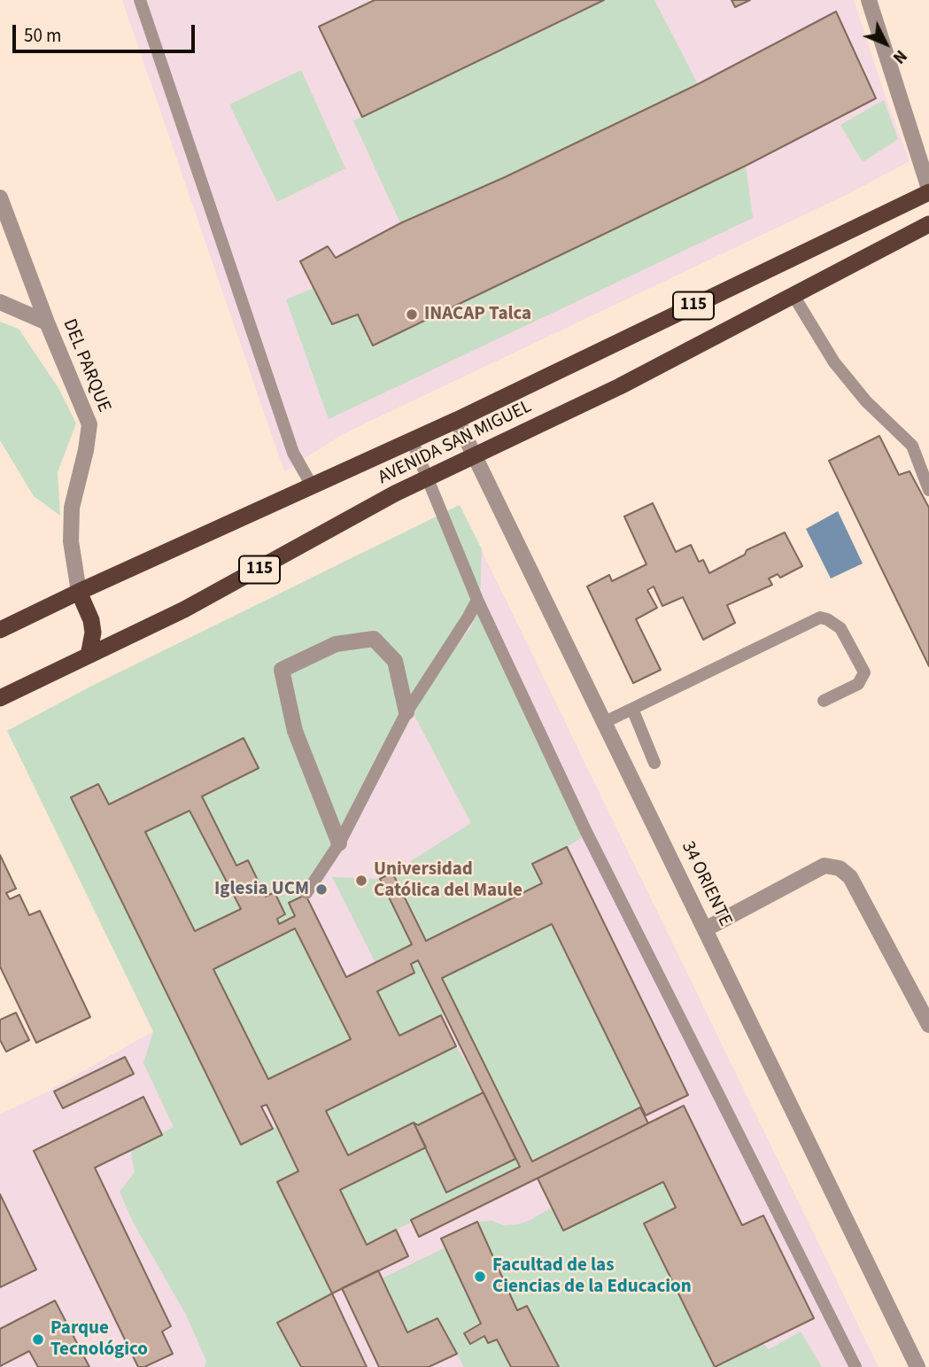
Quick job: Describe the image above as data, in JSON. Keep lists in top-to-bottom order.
{
  "streets": {
    "highway": ["115", "AVENIDA SAN MIGUEL"],
    "street": ["DEL PARQUE", "34 ORIENTE"]
  },
  "crossings": [
    ["DEL PARQUE", "AVENIDA SAN MIGUEL"],
    ["AVENIDA SAN MIGUEL", "34 ORIENTE"]
  ],
  "places": [
    "INACAP Talca",
    "Universidad Católica del Maule",
    "Iglesia UCM",
    "Facultad de las Ciencias de la Educacion",
    "Parque Tecnológico"
  ],
  "scale_bar": "50 m",
  "north": "bottom right"
}
